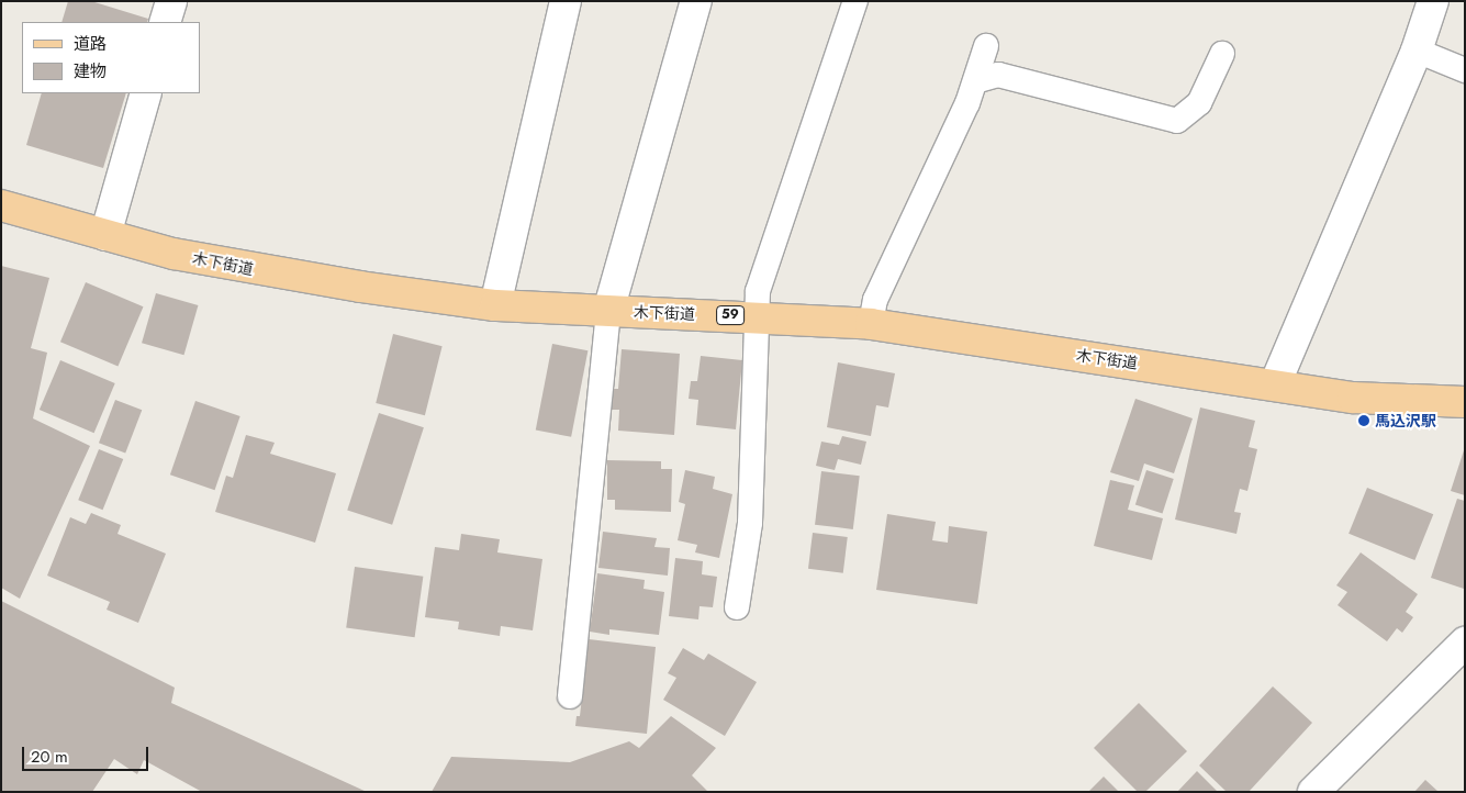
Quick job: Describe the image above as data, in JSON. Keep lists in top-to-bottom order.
{
  "streets": {
    "main road": ["木下街道", "59"]
  },
  "places": ["馬込沢駅"],
  "legend": ["道路", "建物"],
  "scale_bar": "20 m"
}
